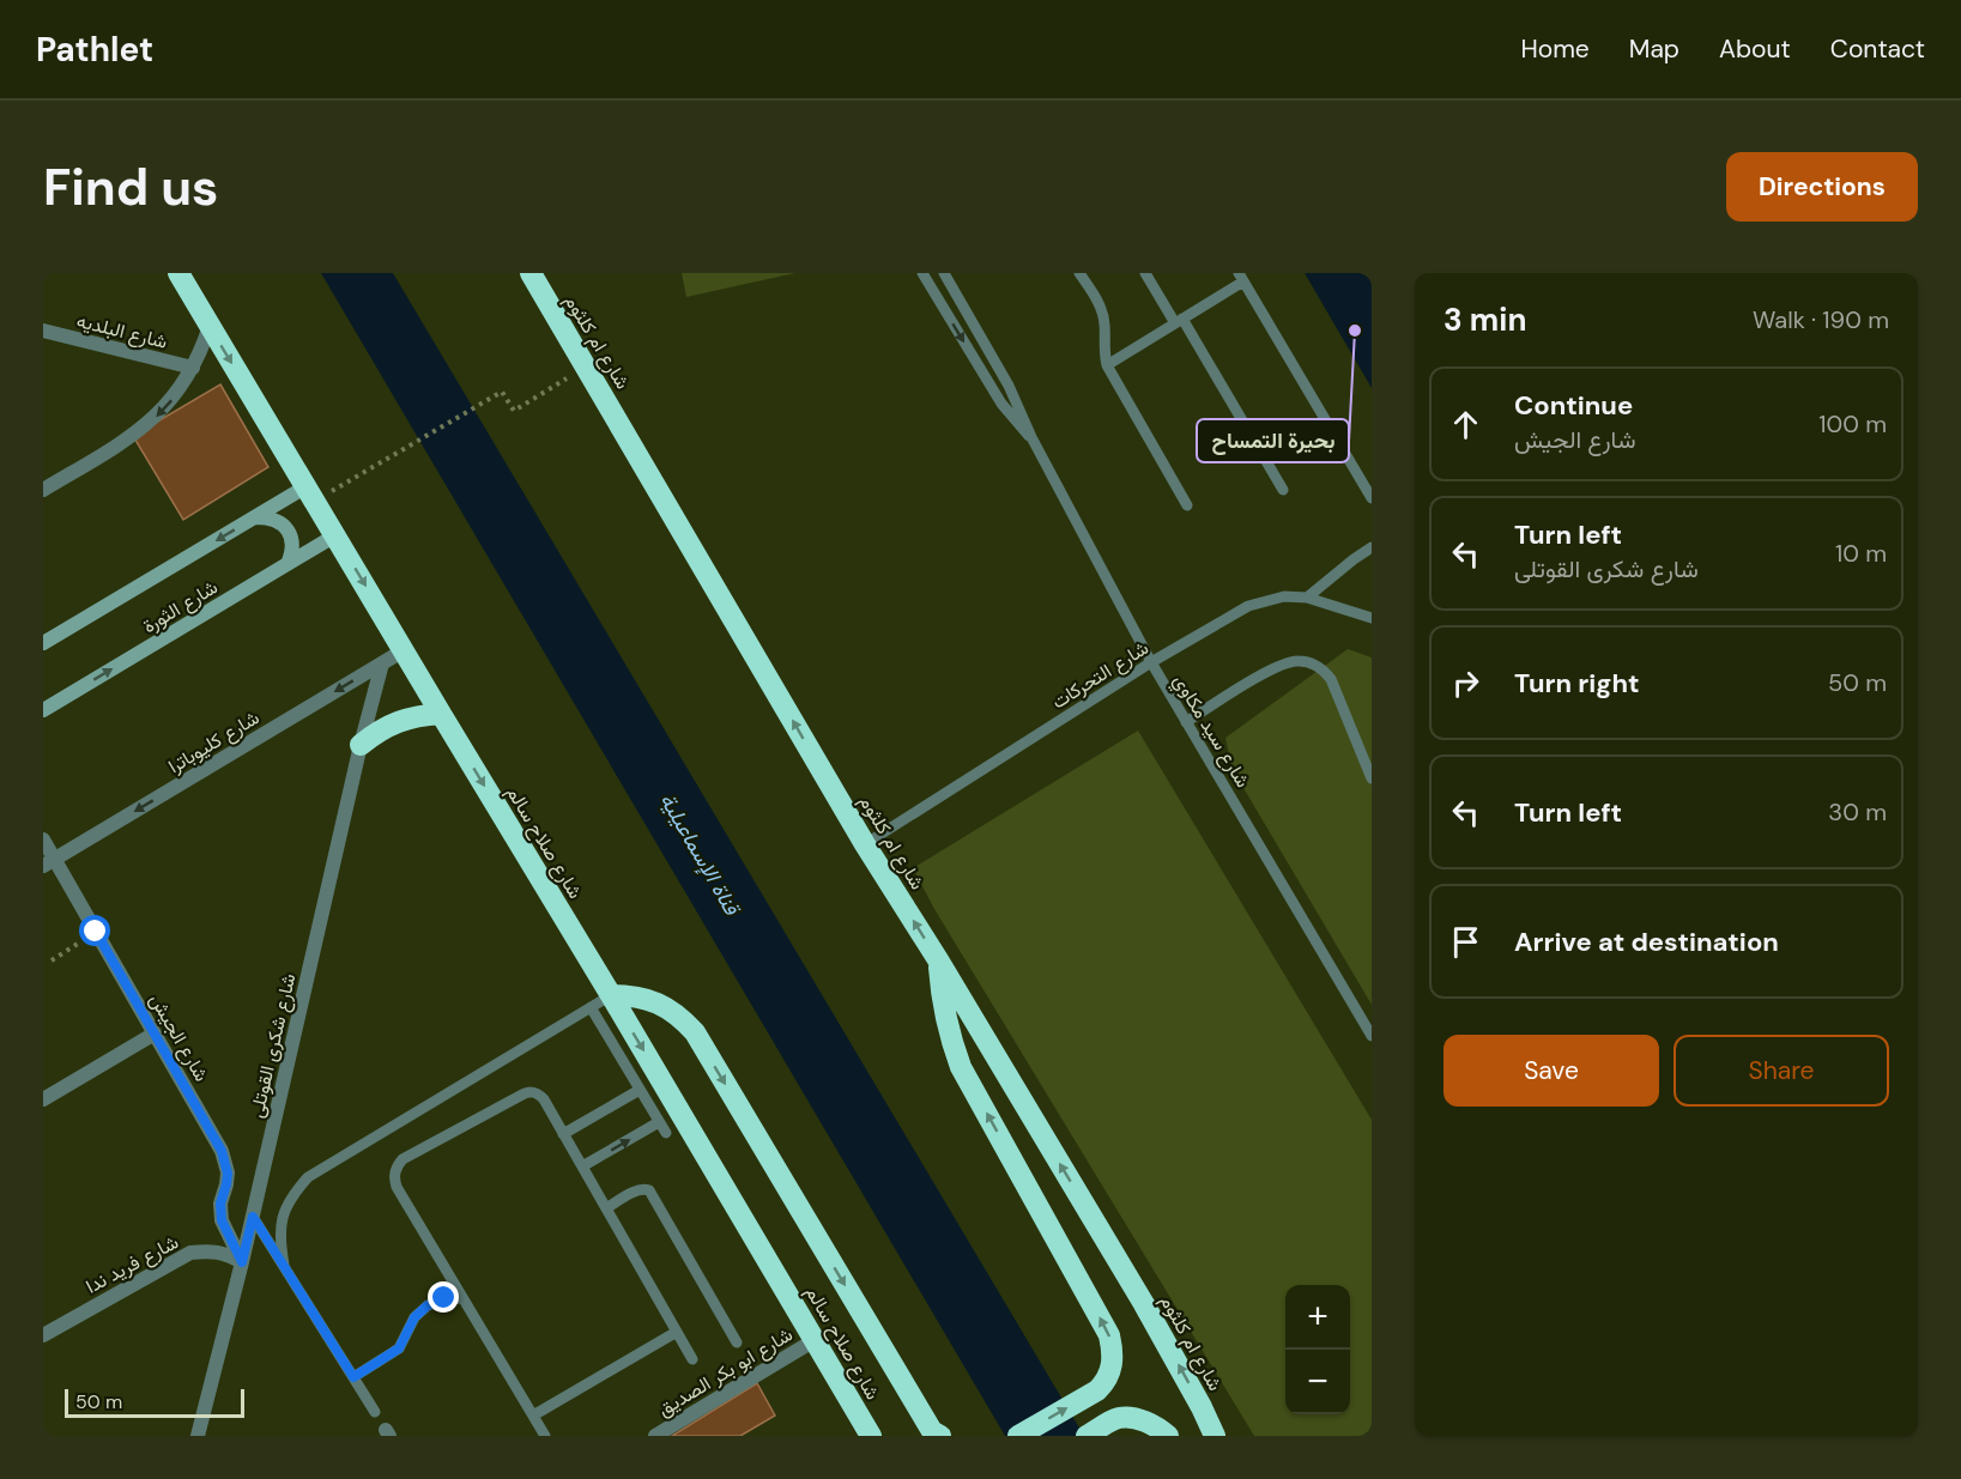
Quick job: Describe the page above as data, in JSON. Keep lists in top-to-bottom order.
{
  "streets": {
    "highway": ["شارع ام كلثوم", "شارع صلاح سالم"],
    "street": [
      "شارع البلديه",
      "شارع الثورة",
      "شارع كليوباترا",
      "شارع الجيش",
      "شارع شكرى القوتلى",
      "شارع فريد ندا",
      "شارع ابو بكر الصديق"
    ],
    "lane": ["شارع التحركات", "شارع سيد مكاوي"]
  },
  "crossings": [
    ["شارع ام كلثوم", "شارع التحركات"],
    ["شارع الثورة", "شارع صلاح سالم"],
    ["شارع التحركات", "شارع سيد مكاوي"],
    ["شارع كليوباترا", "شارع صلاح سالم"],
    ["شارع كليوباترا", "شارع الجيش"],
    ["شارع كليوباترا", "شارع شكرى القوتلى"],
    ["شارع صلاح سالم", "شارع ابو بكر الصديق"],
    ["شارع الجيش", "شارع شكرى القوتلى"],
    ["شارع الجيش", "شارع فريد ندا"],
    ["شارع شكرى القوتلى", "شارع فريد ندا"]
  ],
  "one_way": ["شارع ام كلثوم", "شارع كليوباترا"],
  "water": ["قناة الإسماعيلية"],
  "places": ["بحيرة التمساح"],
  "scale_bar": "50 m",
  "page": {
    "header": "Pathlet",
    "nav": [
      "Home",
      "Map",
      "About",
      "Contact"
    ],
    "buttons": [
      "Directions",
      ["Save", "Share"]
    ],
    "title": "Find us",
    "heading": ["3 min", "Walk · 190 m"],
    "list": [
      ["Continue", "شارع الجيش", "100 m"],
      ["Turn left", "شارع شكرى القوتلى", "10 m"],
      ["Turn right", "50 m"],
      ["Turn left", "30 m"],
      "Arrive at destination"
    ],
    "map_buttons": ["+", "−"],
    "scale": "50 m"
  }
}
